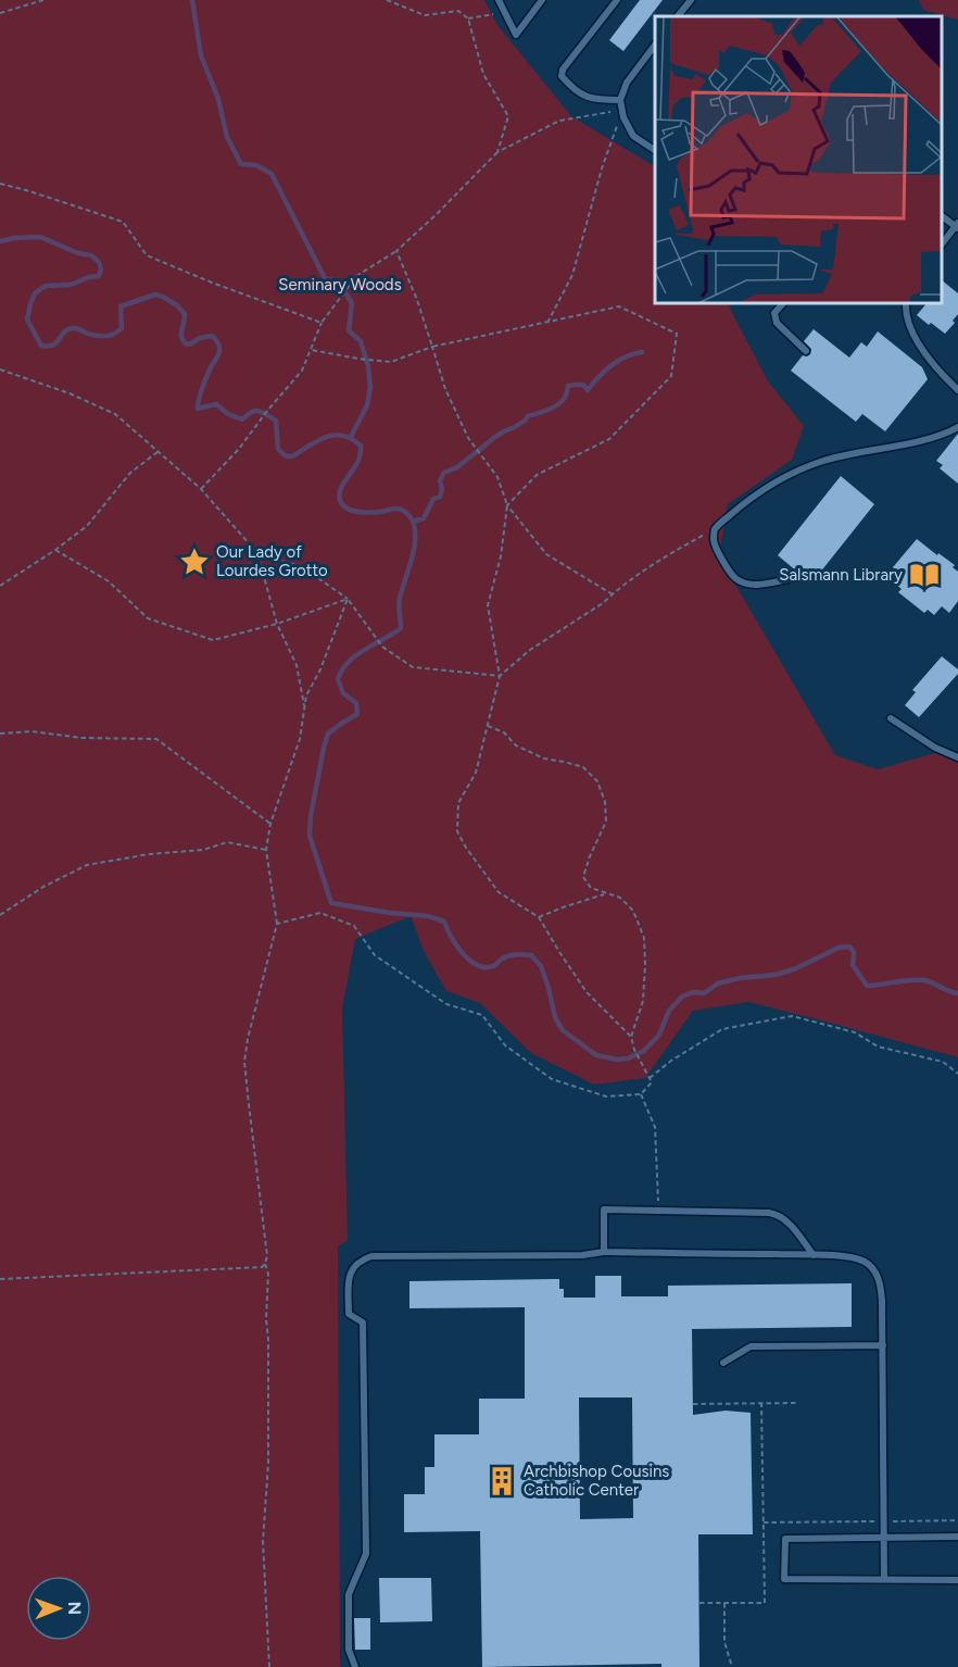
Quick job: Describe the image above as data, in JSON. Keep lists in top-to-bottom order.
{
  "parks": ["Seminary Woods"],
  "places": {
    "place": ["Our Lady of Lourdes Grotto"],
    "library": ["Salsmann Library"],
    "building": ["Archbishop Cousins Catholic Center"]
  },
  "north": "right"
}
